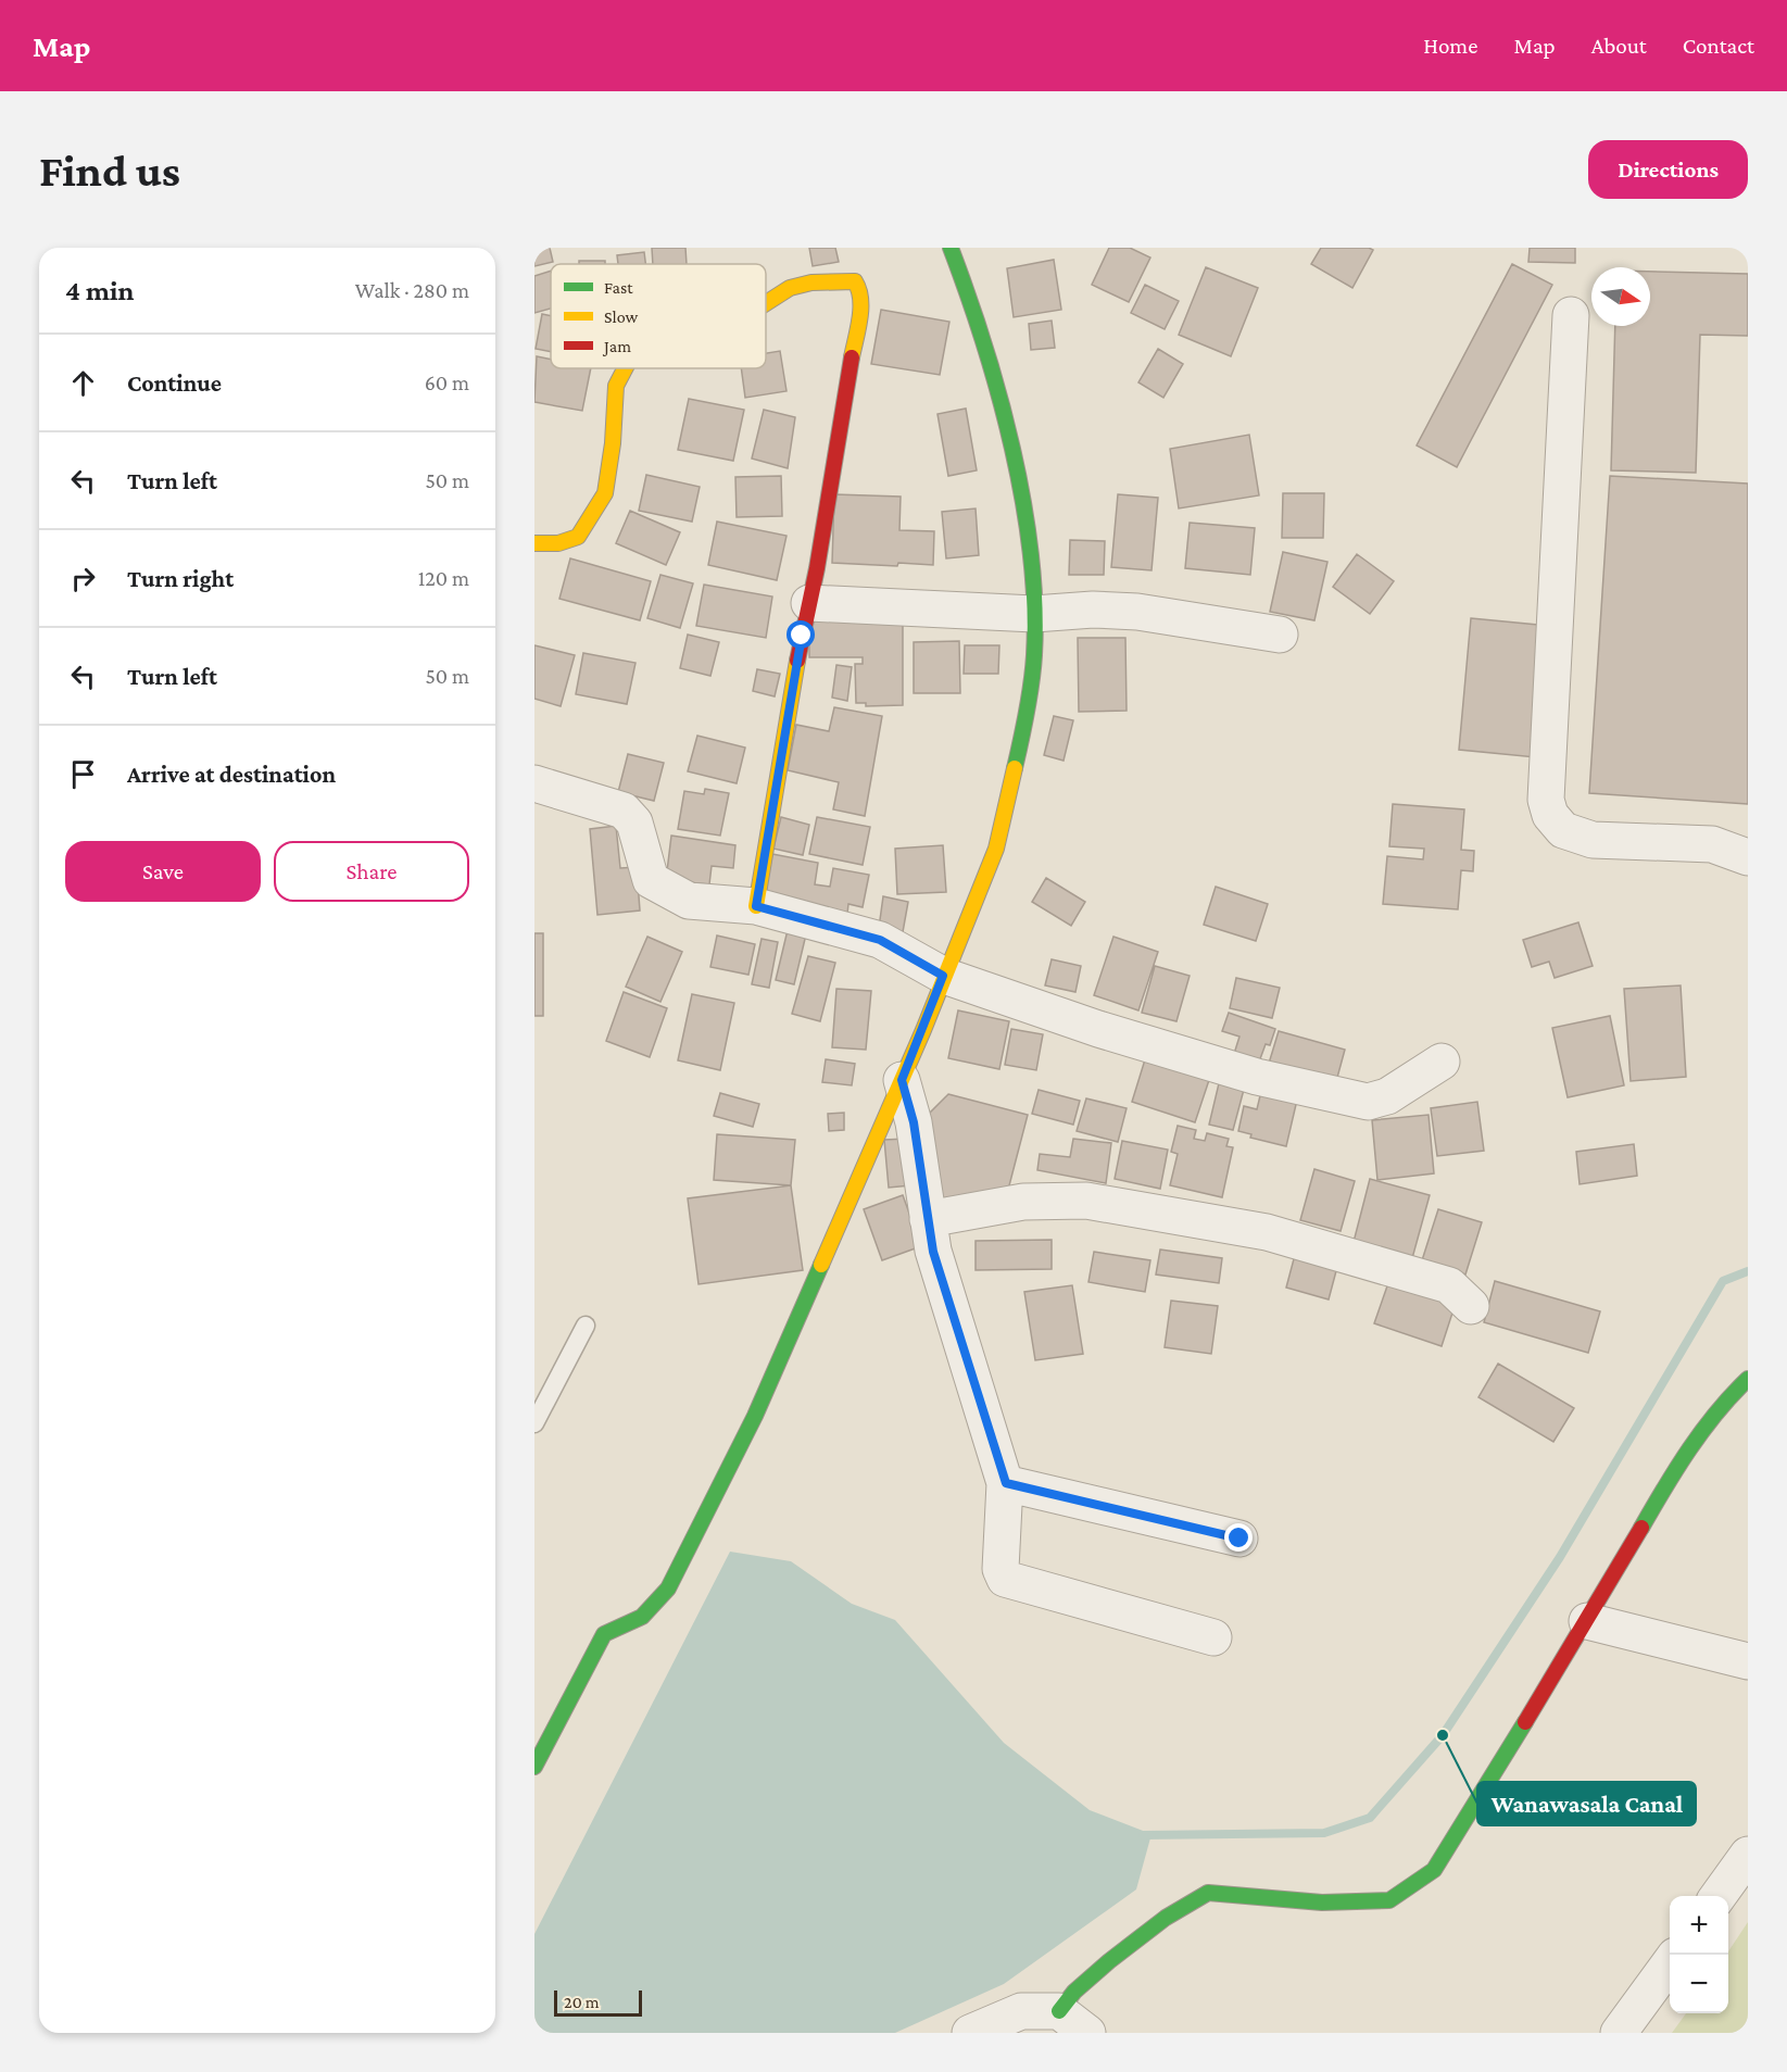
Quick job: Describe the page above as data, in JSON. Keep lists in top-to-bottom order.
{
  "places": ["Wanawasala Canal"],
  "legend": ["Fast", "Slow", "Jam"],
  "scale_bar": "20 m",
  "north": "right",
  "page": {
    "header": "Map",
    "nav": [
      "Home",
      "Map",
      "About",
      "Contact"
    ],
    "buttons": [
      "Directions",
      ["Save", "Share"]
    ],
    "title": "Find us",
    "heading": ["4 min", "Walk · 280 m"],
    "list": [
      ["Continue", "60 m"],
      ["Turn left", "50 m"],
      ["Turn right", "120 m"],
      ["Turn left", "50 m"],
      "Arrive at destination"
    ],
    "map_buttons": ["+", "−"],
    "scale": "20 m"
  }
}
